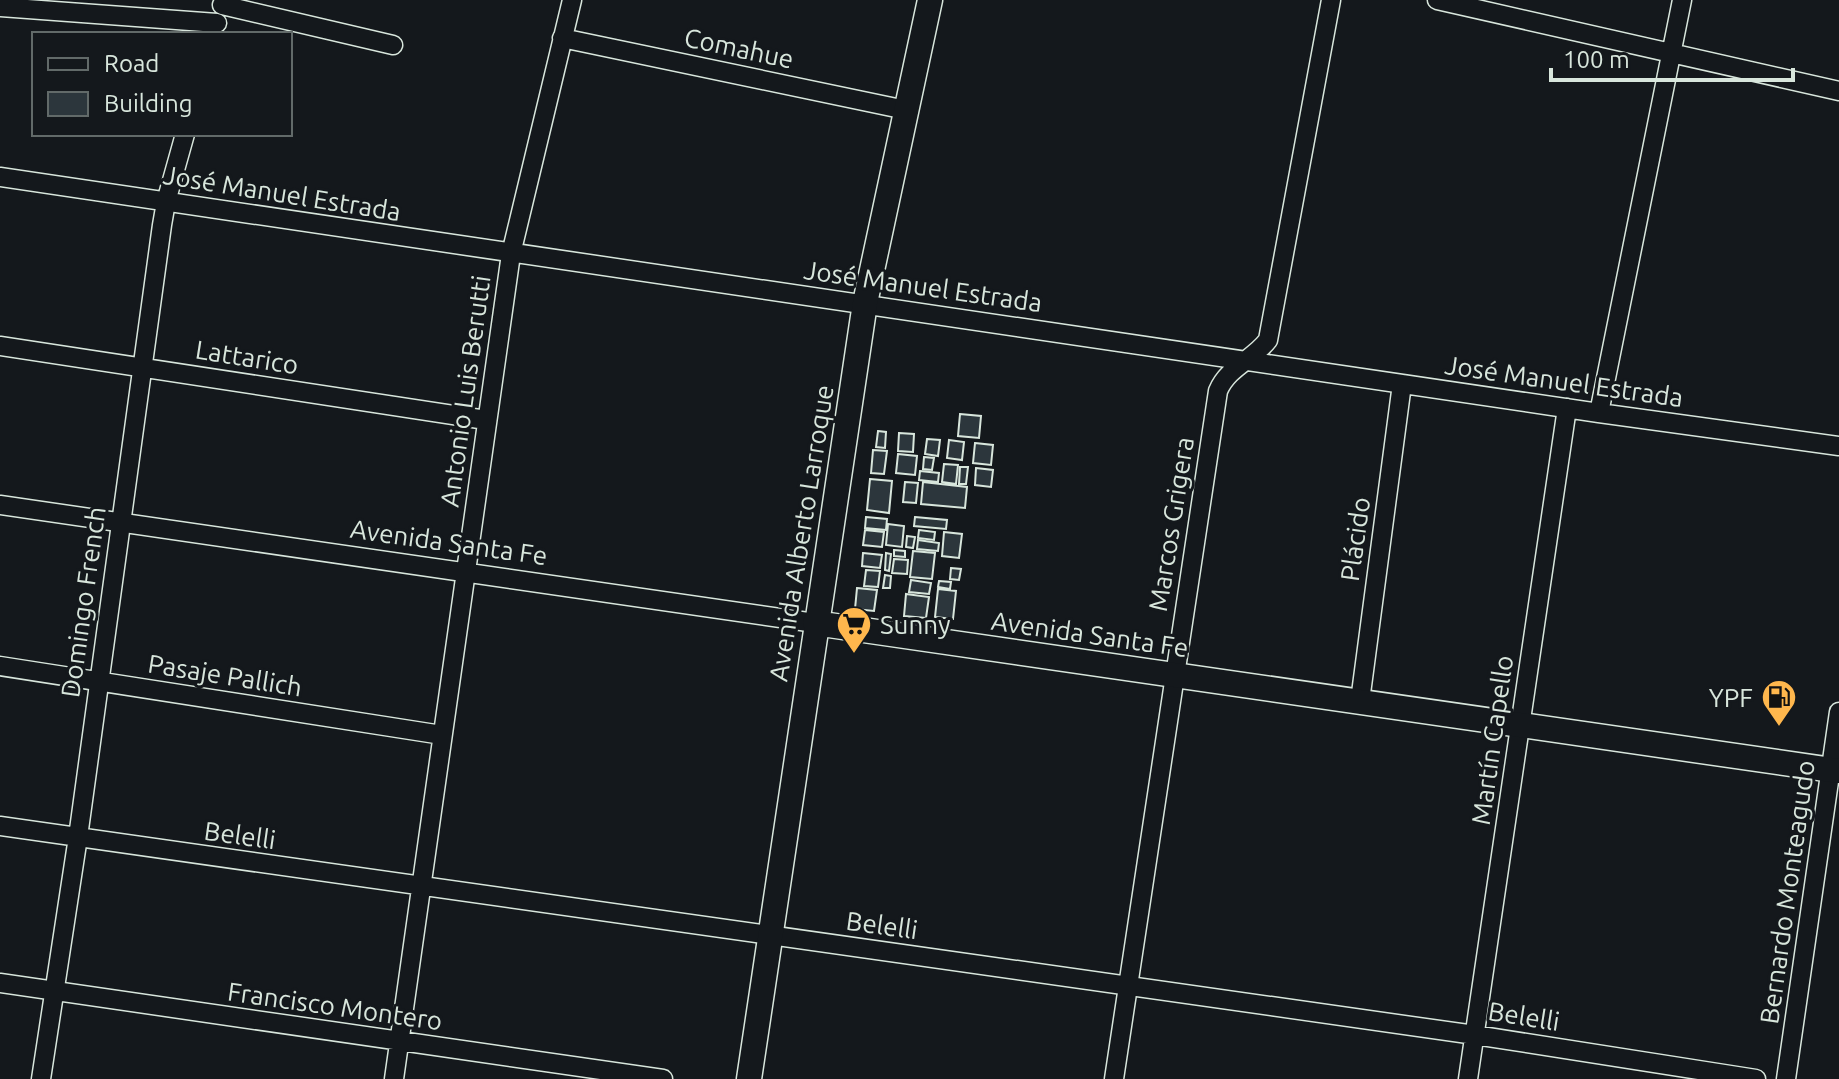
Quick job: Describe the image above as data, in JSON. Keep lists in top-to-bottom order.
{
  "streets": {
    "main road": ["Avenida Alberto Larroque", "Avenida Santa Fe"],
    "street": [
      "Comahue",
      "José Manuel Estrada",
      "Lattarico",
      "Antonio Luis Berutti",
      "Marcos Grigera",
      "Plácido",
      "Domingo French",
      "Pasaje Pallich",
      "Martín Capello",
      "Belelli",
      "Bernardo Monteagudo",
      "Francisco Montero"
    ]
  },
  "crossings": [
    ["Comahue", "Antonio Luis Berutti"],
    ["Comahue", "Avenida Alberto Larroque"],
    ["José Manuel Estrada", "Antonio Luis Berutti"],
    ["José Manuel Estrada", "Marcos Grigera"],
    ["José Manuel Estrada", "Avenida Alberto Larroque"],
    ["José Manuel Estrada", "Plácido"],
    ["José Manuel Estrada", "Domingo French"],
    ["José Manuel Estrada", "Martín Capello"],
    ["Lattarico", "Antonio Luis Berutti"],
    ["Lattarico", "Domingo French"],
    ["Antonio Luis Berutti", "Avenida Santa Fe"],
    ["Antonio Luis Berutti", "Pasaje Pallich"],
    ["Antonio Luis Berutti", "Belelli"],
    ["Antonio Luis Berutti", "Francisco Montero"],
    ["Marcos Grigera", "Avenida Santa Fe"],
    ["Marcos Grigera", "Belelli"],
    ["Avenida Alberto Larroque", "Avenida Santa Fe"],
    ["Avenida Alberto Larroque", "Belelli"],
    ["Plácido", "Avenida Santa Fe"],
    ["Avenida Santa Fe", "Domingo French"],
    ["Avenida Santa Fe", "Martín Capello"],
    ["Avenida Santa Fe", "Bernardo Monteagudo"],
    ["Domingo French", "Pasaje Pallich"],
    ["Domingo French", "Belelli"],
    ["Domingo French", "Francisco Montero"],
    ["Martín Capello", "Belelli"]
  ],
  "places": {
    "supermarket": ["Sunny"],
    "fuel station": ["YPF"]
  },
  "legend": ["Road", "Building"],
  "scale_bar": "100 m"
}
